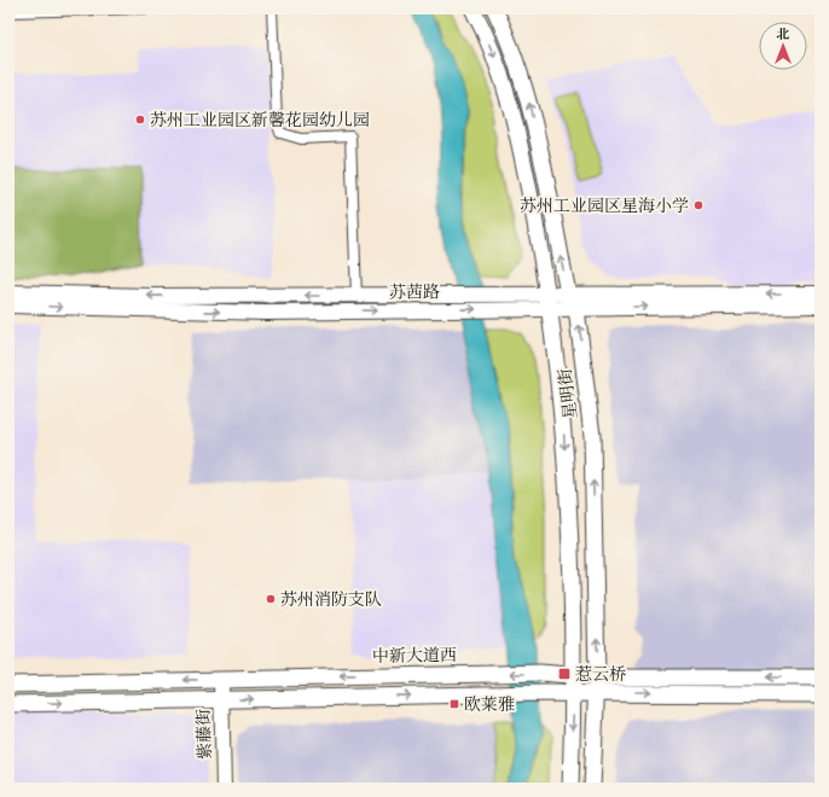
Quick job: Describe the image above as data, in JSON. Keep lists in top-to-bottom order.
{
  "streets": {
    "main road": [
      "苏茜路",
      "星明街",
      "中新大道西",
      "紫藤街"
    ]
  },
  "crossings": [
    ["苏茜路", "星明街"],
    ["星明街", "中新大道西"],
    ["中新大道西", "紫藤街"]
  ],
  "places": {
    "other": ["苏州工业园区新馨花园幼儿园", "苏州工业园区星海小学", "苏州消防支队"],
    "transit": ["惹云桥", "欧莱雅"]
  },
  "north": "top"
}
